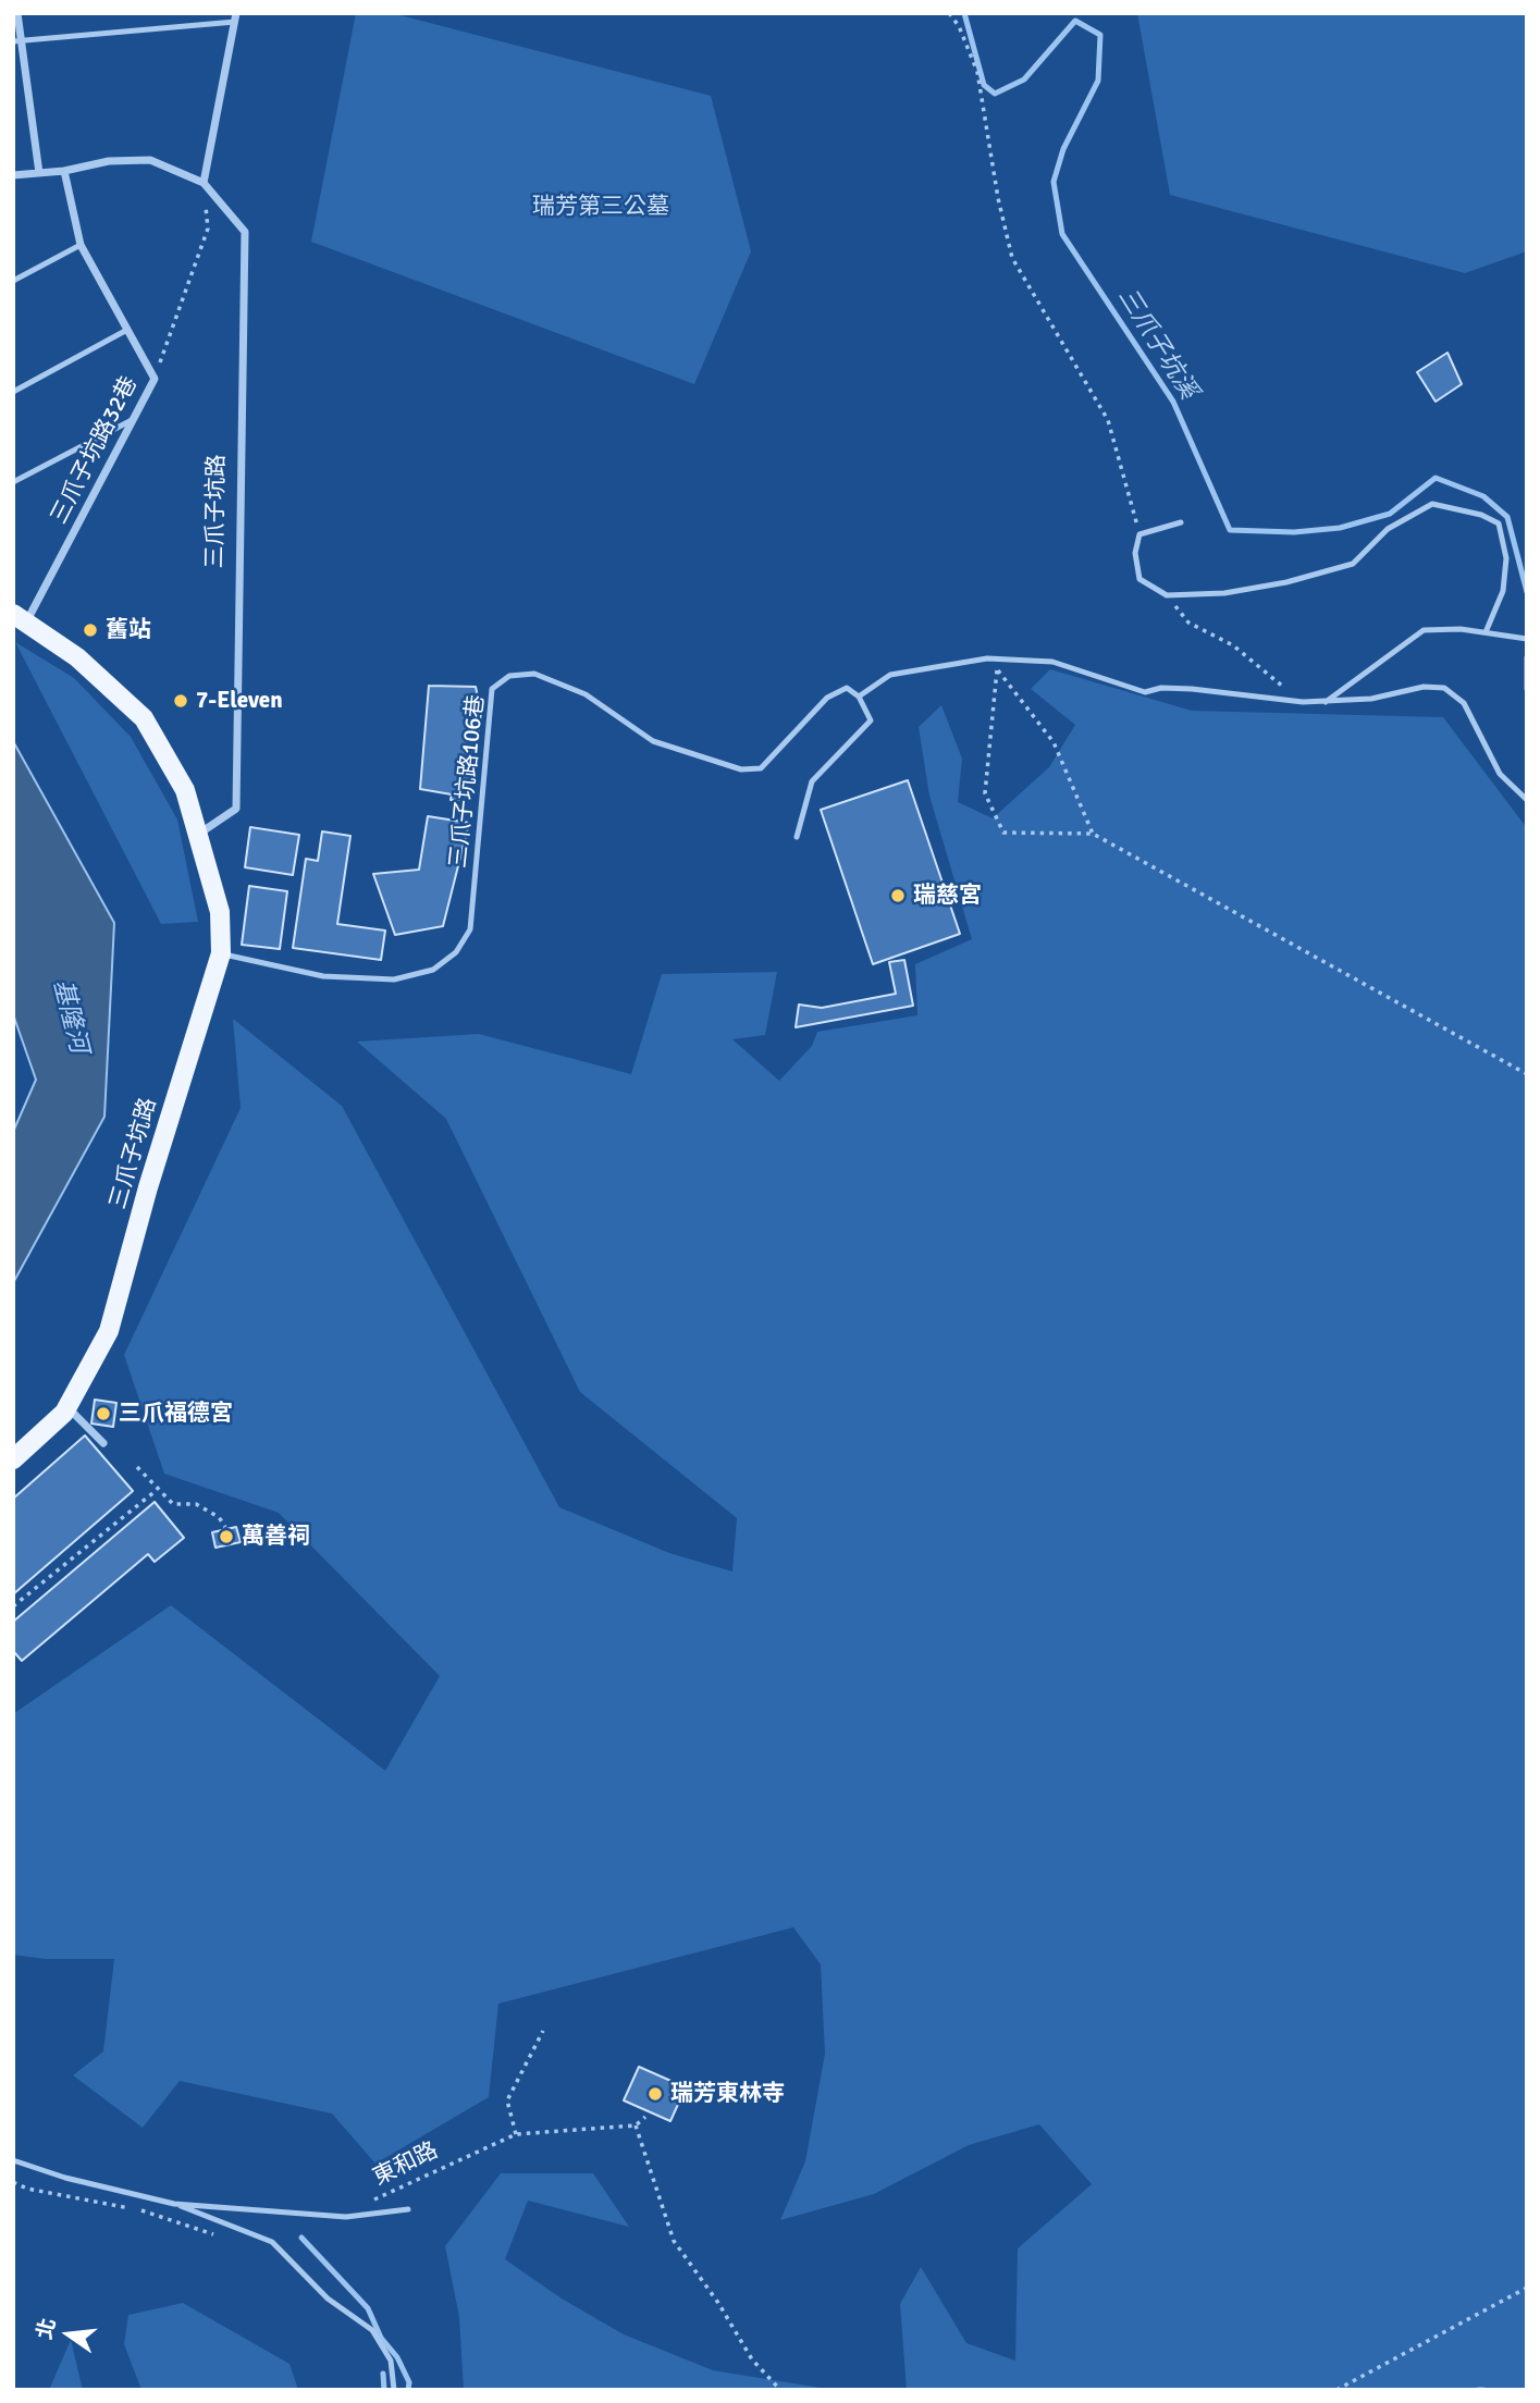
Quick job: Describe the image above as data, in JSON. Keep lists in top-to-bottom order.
{
  "streets": {
    "main road": ["三爪子坑路"],
    "street": ["三爪子坑路32巷"],
    "lane": ["三爪子坑路106巷"],
    "path": ["東和路"]
  },
  "crossings": [
    ["三爪子坑路32巷", "三爪子坑路"],
    ["三爪子坑路", "三爪子坑路106巷"]
  ],
  "water": ["三爪子坑溪", "基隆河"],
  "parks": ["瑞芳第三公墓"],
  "places": [
    "舊站",
    "7-Eleven",
    "瑞慈宮",
    "三爪福德宮",
    "萬善祠",
    "瑞芳東林寺"
  ],
  "north": "left"
}
